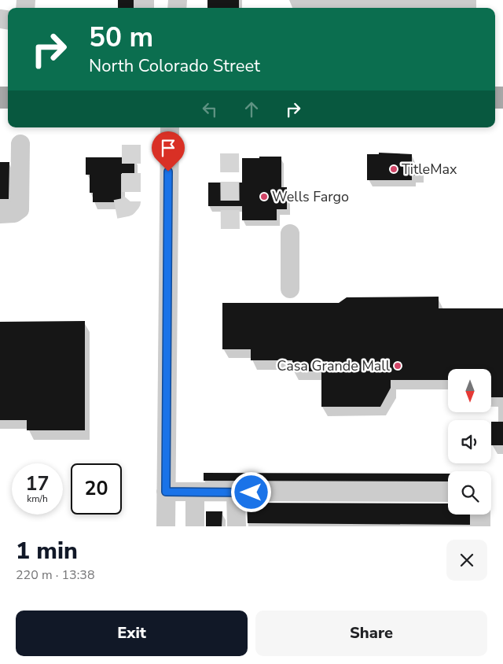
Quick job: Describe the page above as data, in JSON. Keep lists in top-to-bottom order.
{
  "places": ["TitleMax", "Wells Fargo", "Casa Grande Mall"],
  "north": "bottom",
  "page": {
    "turn": ["50 m", "North Colorado Street"],
    "speed": "17 km/h",
    "limit": "20",
    "heading": ["1 min", "220 m · 13:38"],
    "buttons": ["Exit", "Share"]
  }
}
